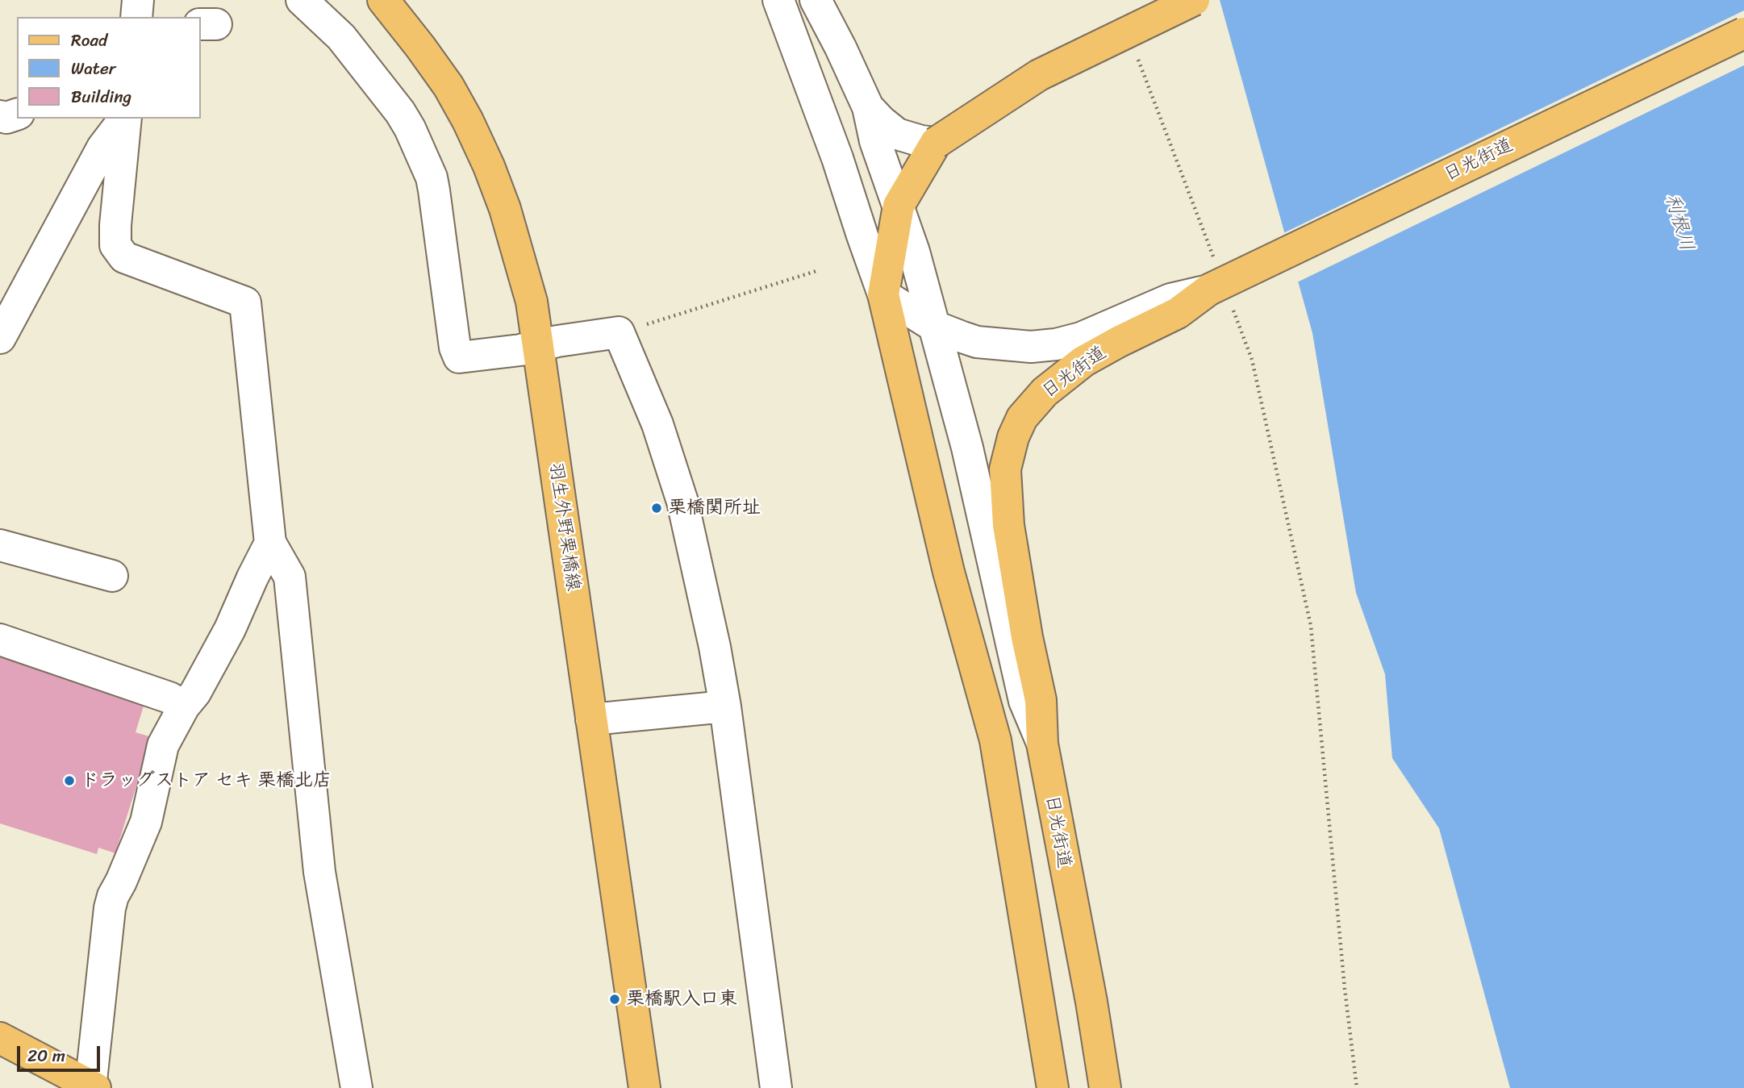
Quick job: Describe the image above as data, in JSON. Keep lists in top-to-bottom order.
{
  "streets": {
    "main road": ["日光街道", "羽生外野栗橋線"]
  },
  "water": ["利根川"],
  "places": ["栗橋関所址", "ドラッグストア セキ 栗橋北店", "栗橋駅入口東"],
  "legend": ["Road", "Water", "Building"],
  "scale_bar": "20 m"
}
